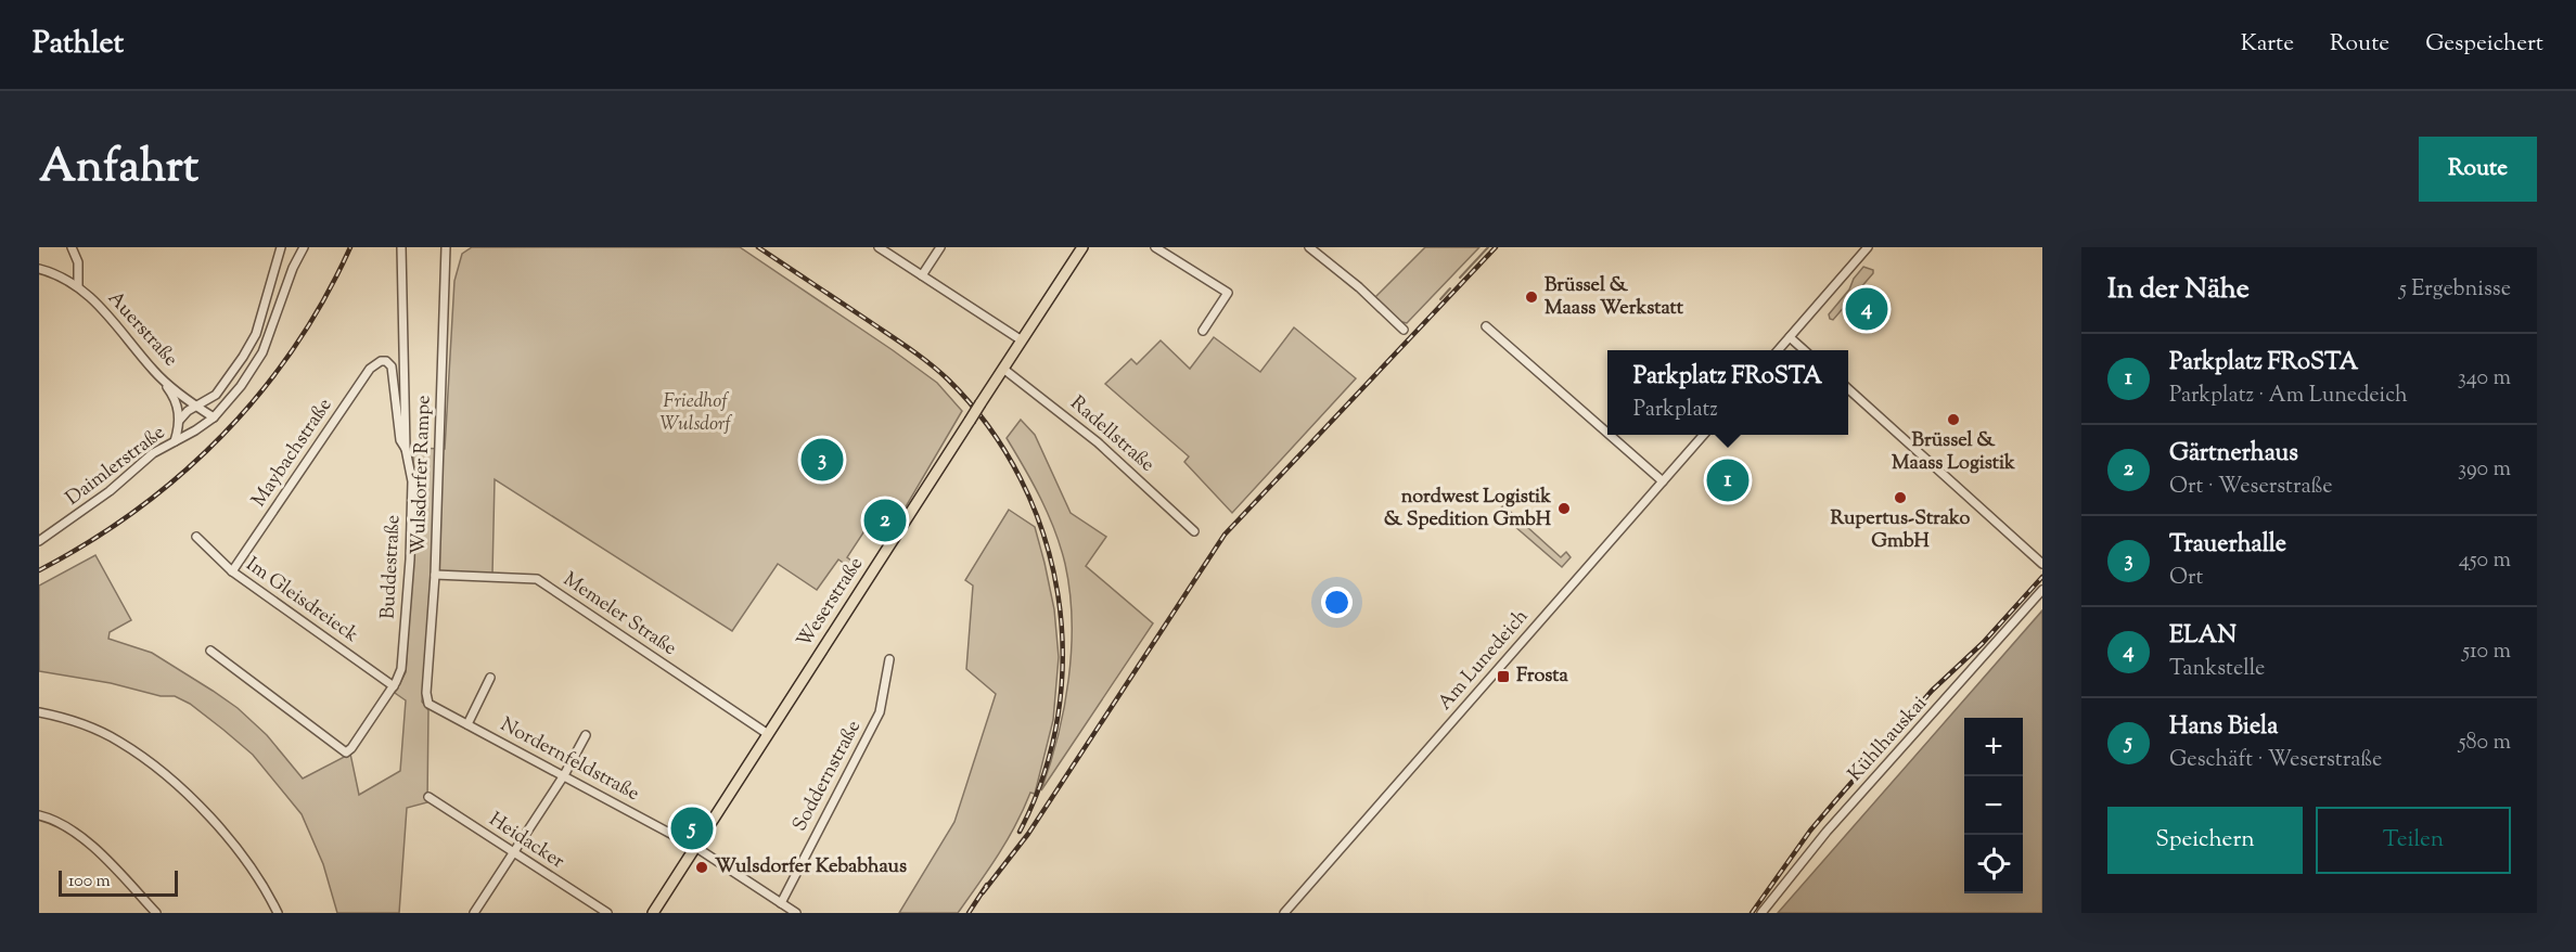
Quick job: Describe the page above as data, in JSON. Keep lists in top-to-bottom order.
{
  "streets": {
    "main road": ["Weserstraße"],
    "street": [
      "Auerstraße",
      "Radellstraße",
      "Maybachstraße",
      "Daimlerstraße",
      "Wulsdorfer Rampe",
      "Buddestraße",
      "Im Gleisdreieck",
      "Memeler Straße",
      "Am Lunedeich",
      "Kühlhauskai",
      "Nordernfeldstraße",
      "Soddernstraße",
      "Heidacker"
    ]
  },
  "crossings": [
    ["Auerstraße", "Daimlerstraße"],
    ["Radellstraße", "Weserstraße"],
    ["Maybachstraße", "Buddestraße"],
    ["Maybachstraße", "Im Gleisdreieck"],
    ["Wulsdorfer Rampe", "Memeler Straße"],
    ["Wulsdorfer Rampe", "Nordernfeldstraße"],
    ["Buddestraße", "Im Gleisdreieck"],
    ["Weserstraße", "Memeler Straße"],
    ["Weserstraße", "Nordernfeldstraße"],
    ["Nordernfeldstraße", "Soddernstraße"]
  ],
  "parks": ["Friedhof Wulsdorf"],
  "places": {
    "other": [
      "Brüssel & Maass Werkstatt",
      "Brüssel & Maass Logistik",
      "Rupertus-Strako GmbH",
      "nordwest Logistik & Spedition GmbH",
      "Wulsdorfer Kebabhaus"
    ],
    "transit": ["Frosta"]
  },
  "scale_bar": "100 m",
  "page": {
    "header": "Pathlet",
    "nav": ["Karte", "Route", "Gespeichert"],
    "title": "Anfahrt",
    "buttons": [
      "Route",
      ["Speichern", "Teilen"]
    ],
    "heading": ["In der Nähe", "5 Ergebnisse"],
    "pins": [
      "4",
      "3",
      "1",
      "2",
      "5"
    ],
    "list": [
      {
        "mark": "1",
        "name": "Parkplatz FRoSTA",
        "note": "Parkplatz · Am Lunedeich",
        "value": "340 m"
      },
      {
        "mark": "2",
        "name": "Gärtnerhaus",
        "note": "Ort · Weserstraße",
        "value": "390 m"
      },
      {
        "mark": "3",
        "name": "Trauerhalle",
        "note": "Ort",
        "value": "450 m"
      },
      {
        "mark": "4",
        "name": "ELAN",
        "note": "Tankstelle",
        "value": "510 m"
      },
      {
        "mark": "5",
        "name": "Hans Biela",
        "note": "Geschäft · Weserstraße",
        "value": "580 m"
      }
    ],
    "popup": ["Parkplatz FRoSTA", "Parkplatz"],
    "map_buttons": ["+", "−"],
    "scale": "100 m"
  }
}
